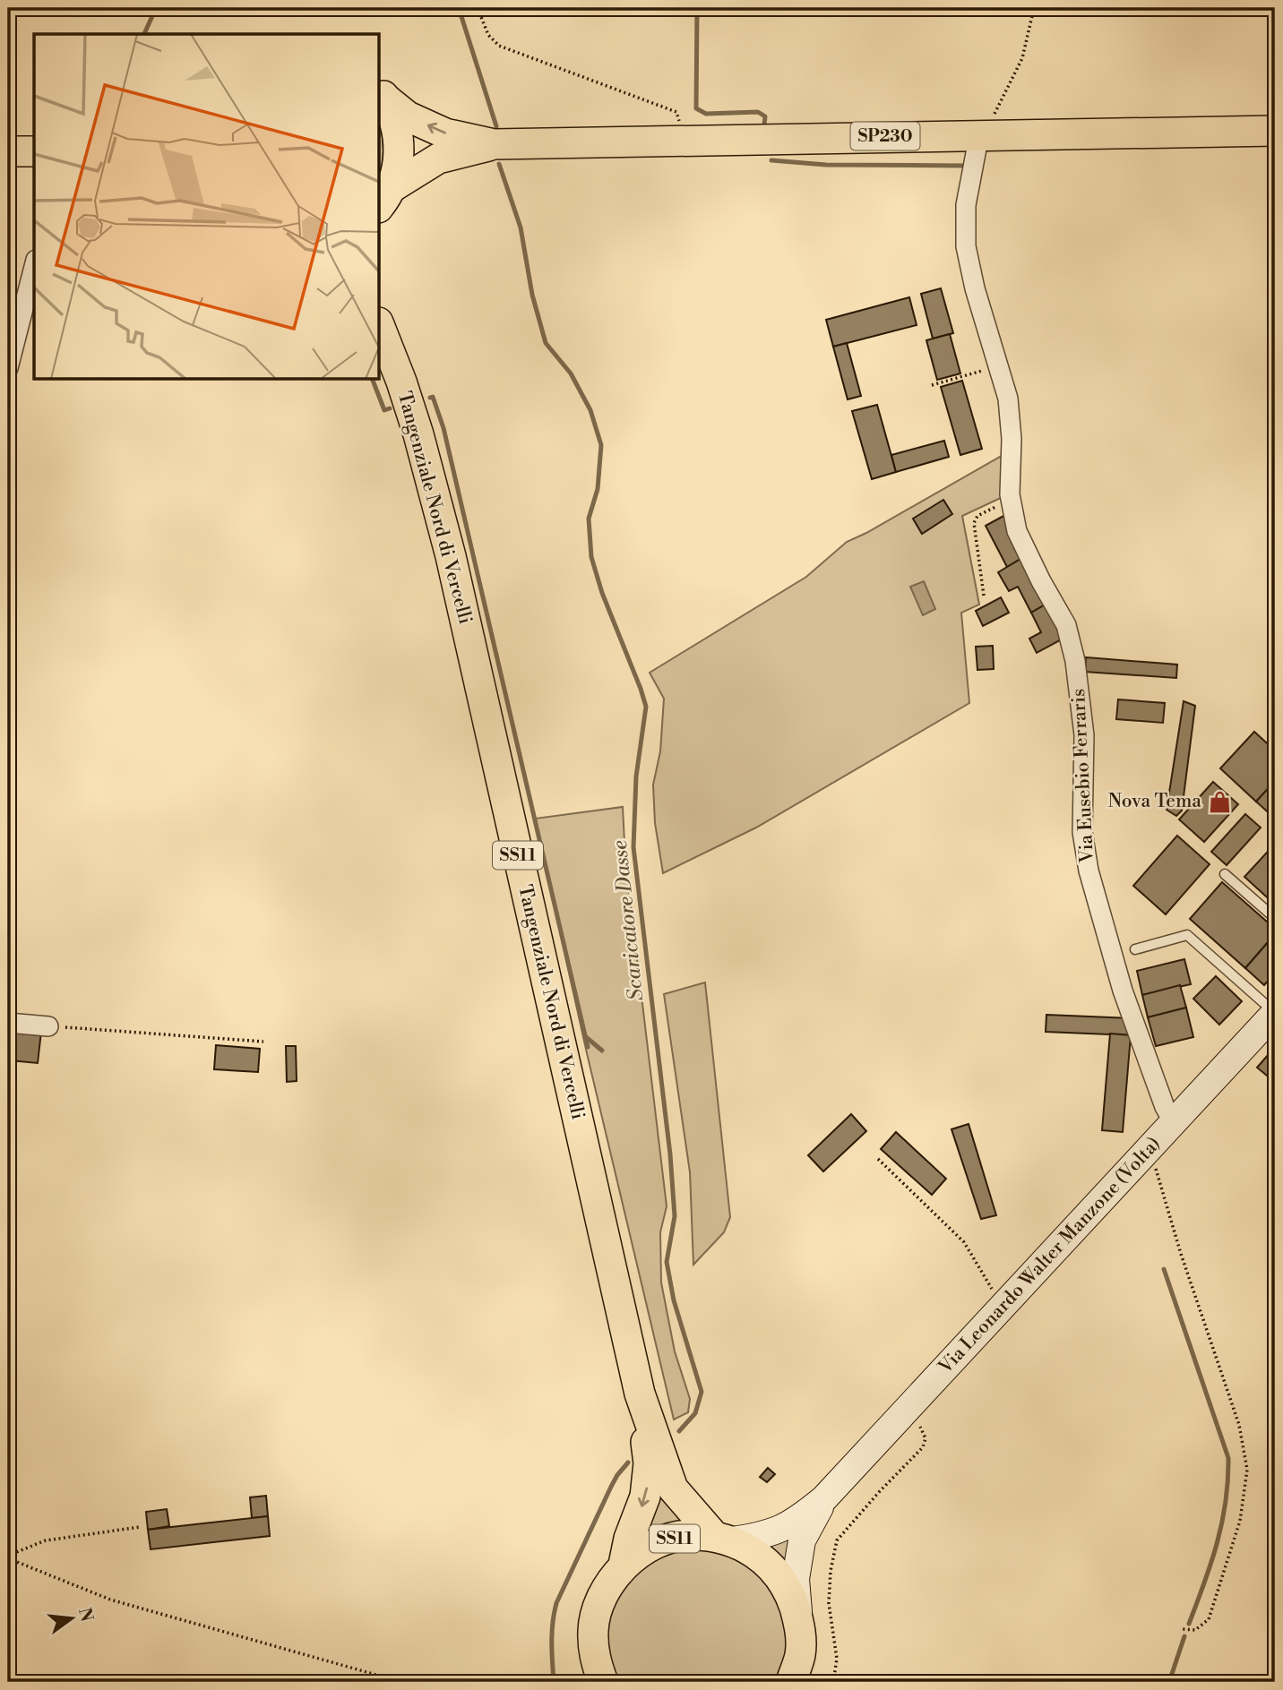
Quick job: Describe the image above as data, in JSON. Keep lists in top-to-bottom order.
{
  "streets": {
    "main road": [
      "SP230",
      "Tangenziale Nord di Vercelli",
      "SS11",
      "Via Leonardo Walter Manzone (Volta)"
    ],
    "street": ["Via Eusebio Ferraris"]
  },
  "crossings": [
    ["SP230", "Via Eusebio Ferraris"],
    ["Tangenziale Nord di Vercelli", "Via Leonardo Walter Manzone (Volta)"],
    ["Via Eusebio Ferraris", "Via Leonardo Walter Manzone (Volta)"]
  ],
  "water": ["Scaricatore Dasse"],
  "places": {
    "shop": ["Nova Tema"]
  },
  "north": "right"
}
